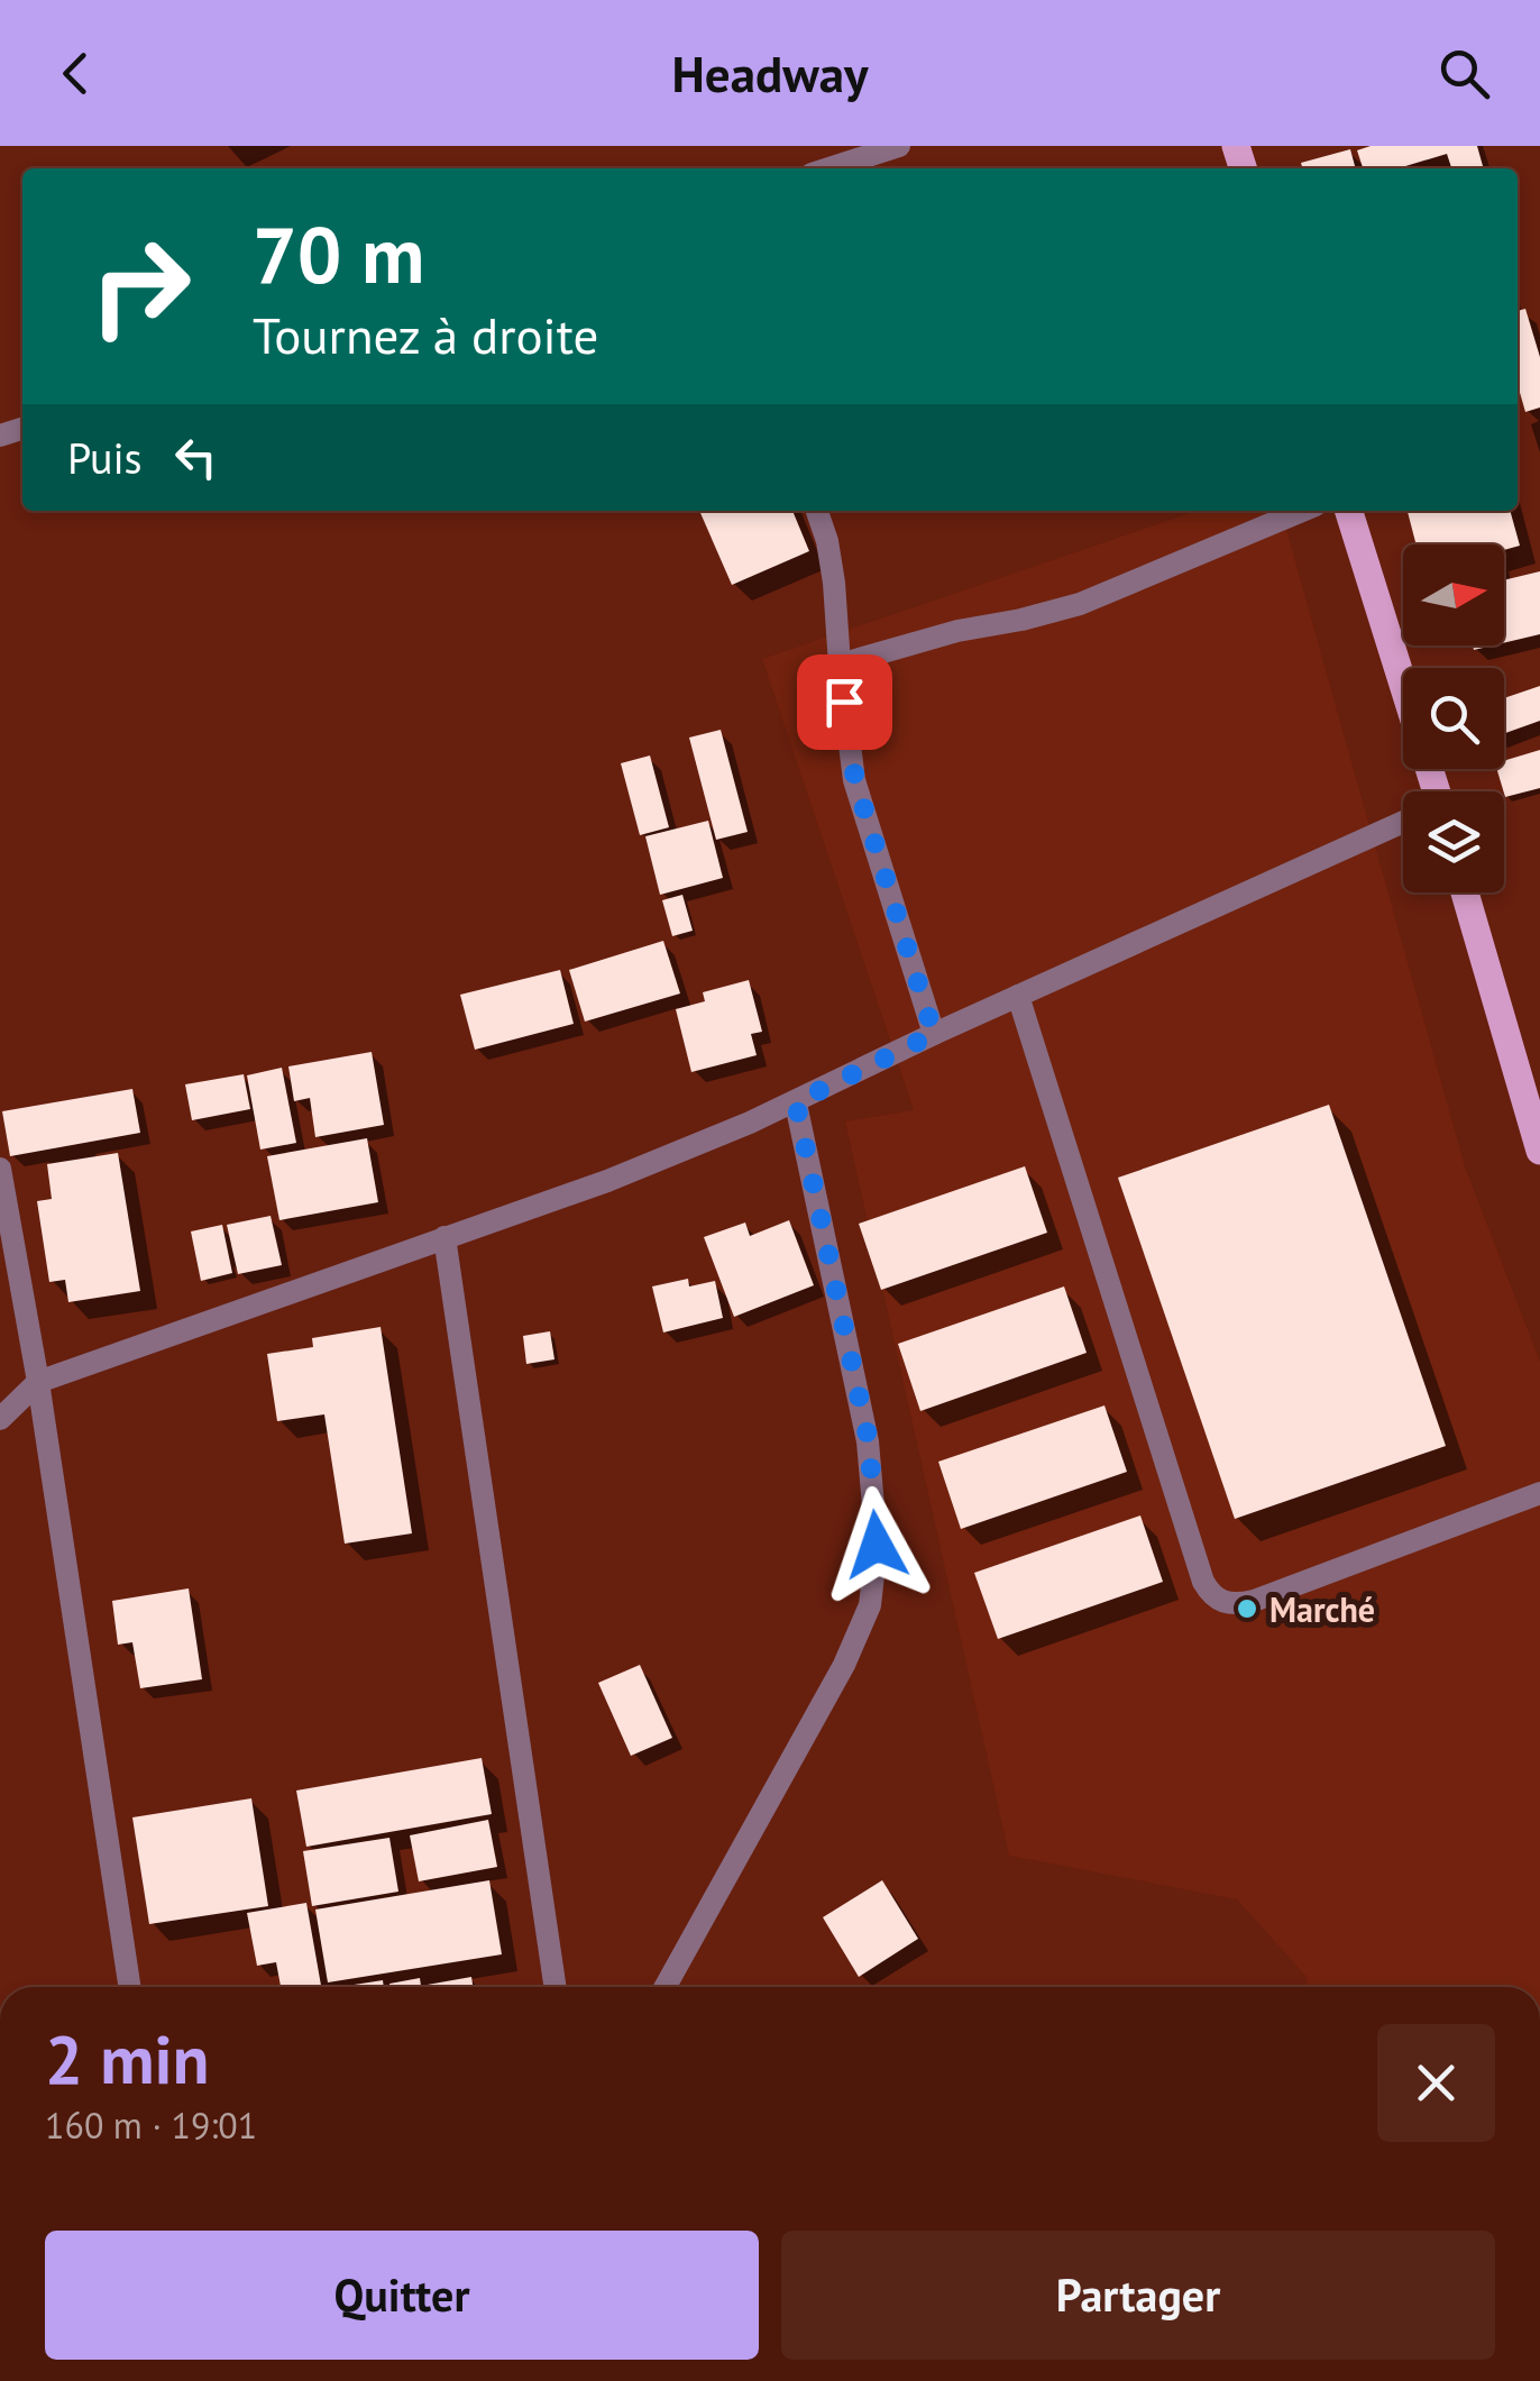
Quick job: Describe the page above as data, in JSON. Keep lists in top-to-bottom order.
{
  "places": ["Marché"],
  "north": "right",
  "page": {
    "header": "Headway",
    "turn": ["70 m", "Tournez à droite"],
    "then": "Puis",
    "heading": ["2 min", "160 m · 19:01"],
    "buttons": ["Quitter", "Partager"]
  }
}
